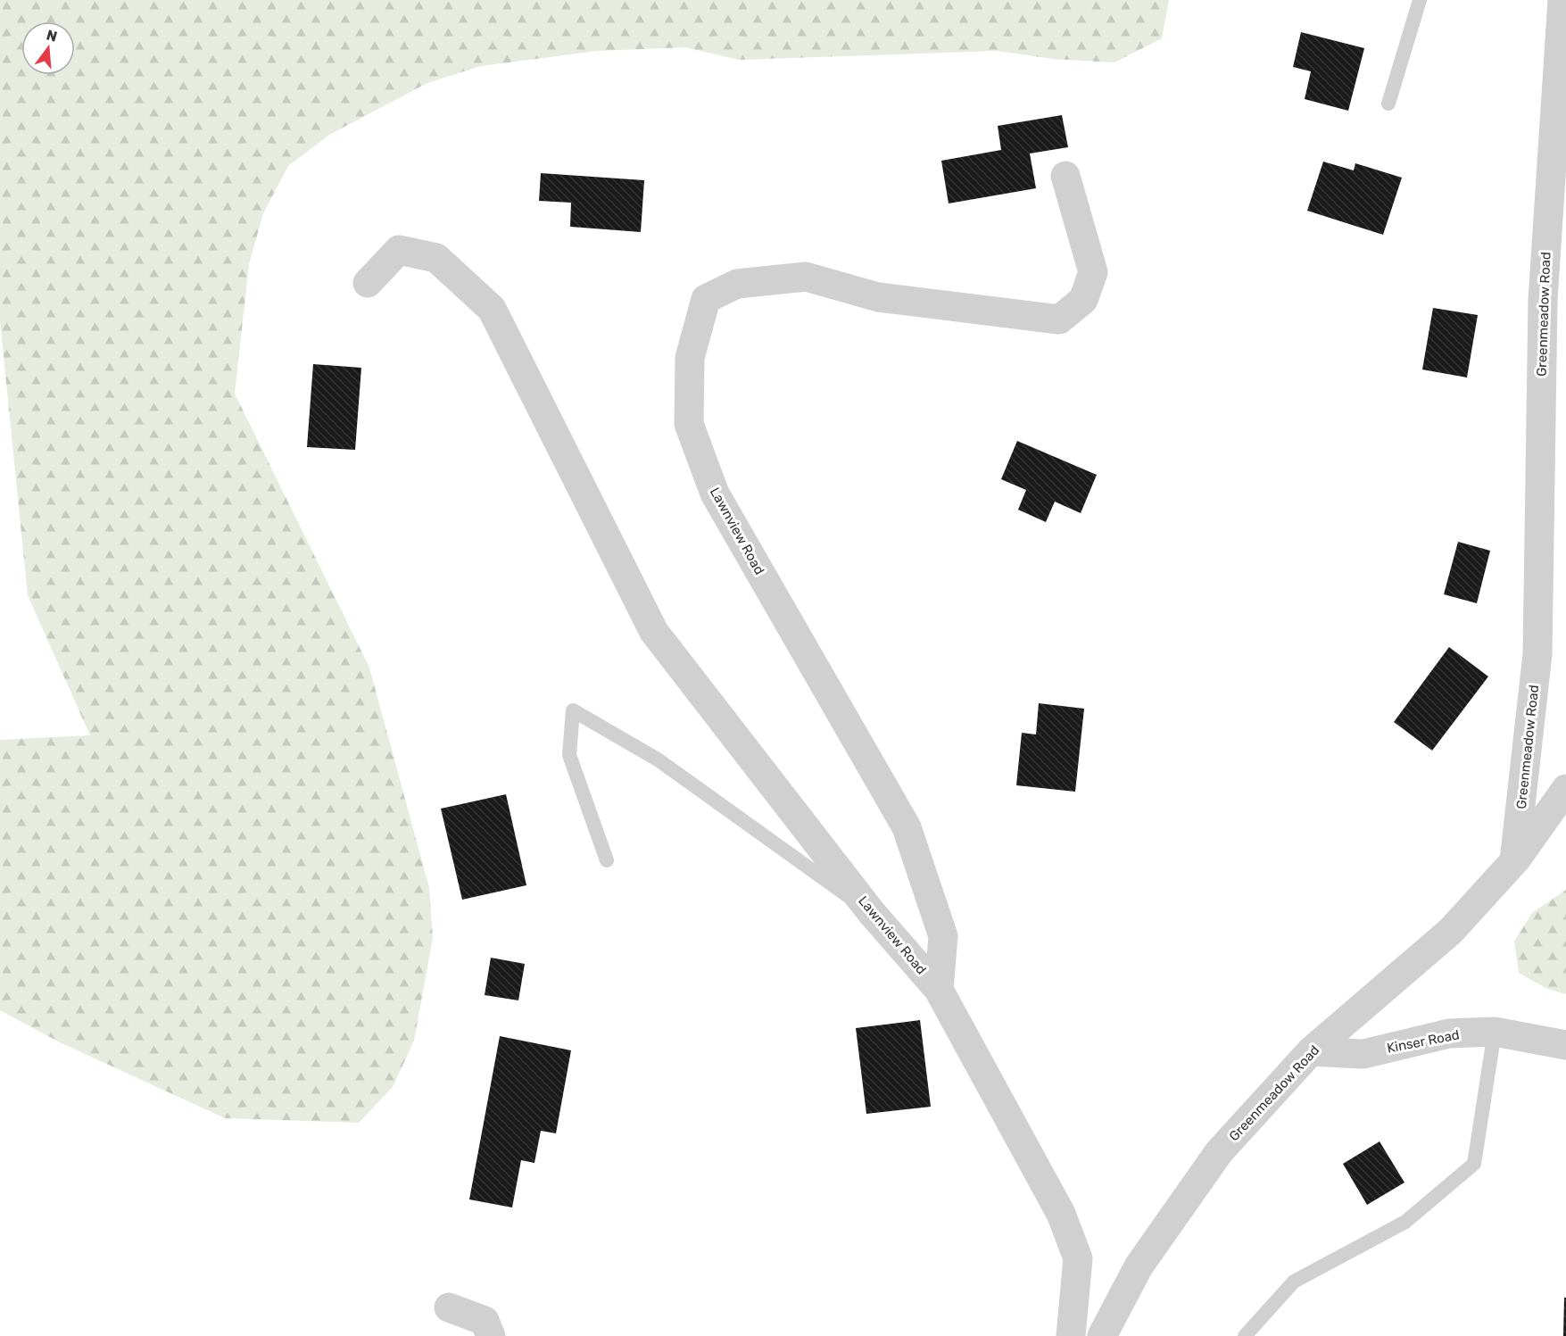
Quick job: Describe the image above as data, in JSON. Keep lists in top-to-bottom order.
{
  "streets": {
    "street": ["Greenmeadow Road", "Lawnview Road", "Kinser Road"]
  },
  "crossings": [
    ["Greenmeadow Road", "Kinser Road"]
  ],
  "north": "top"
}
